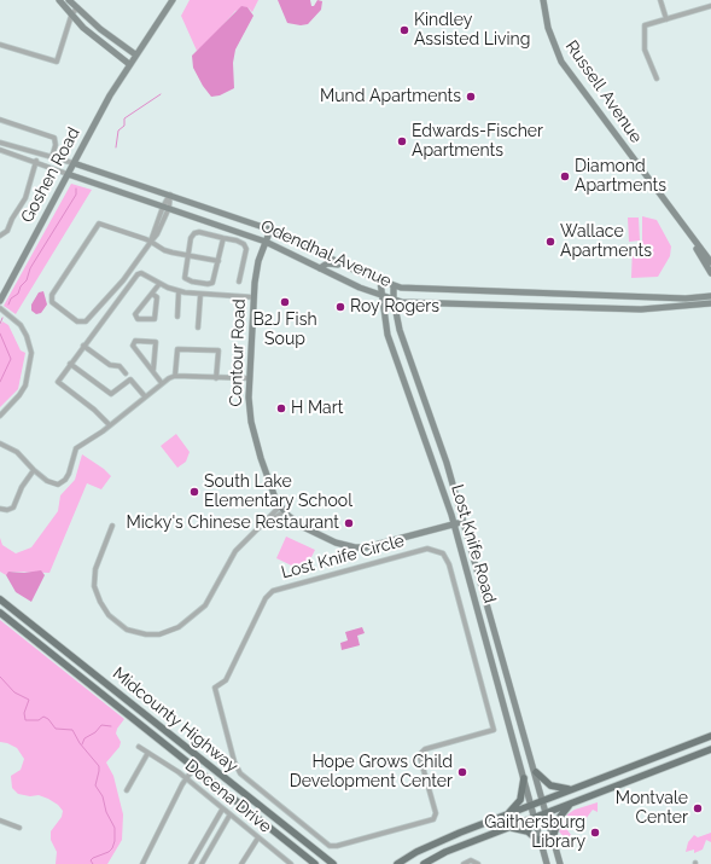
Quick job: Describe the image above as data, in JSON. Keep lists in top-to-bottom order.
{
  "streets": {
    "main road": ["Midcounty Highway"],
    "street": [
      "Russell Avenue",
      "Goshen Road",
      "Odendhal Avenue",
      "Contour Road",
      "Lost Knife Road",
      "Lost Knife Circle",
      "Docena Drive"
    ]
  },
  "crossings": [
    ["Goshen Road", "Odendhal Avenue"],
    ["Odendhal Avenue", "Contour Road"],
    ["Odendhal Avenue", "Lost Knife Road"],
    ["Contour Road", "Lost Knife Road"]
  ],
  "places": [
    "Kindley Assisted Living",
    "Mund Apartments",
    "Edwards-Fischer Apartments",
    "Diamond Apartments",
    "Wallace Apartments",
    "B2J Fish Soup",
    "Roy Rogers",
    "H Mart",
    "South Lake Elementary School",
    "Micky's Chinese Restaurant",
    "Hope Grows Child Development Center",
    "Montvale Center",
    "Gaithersburg Library"
  ]
}
